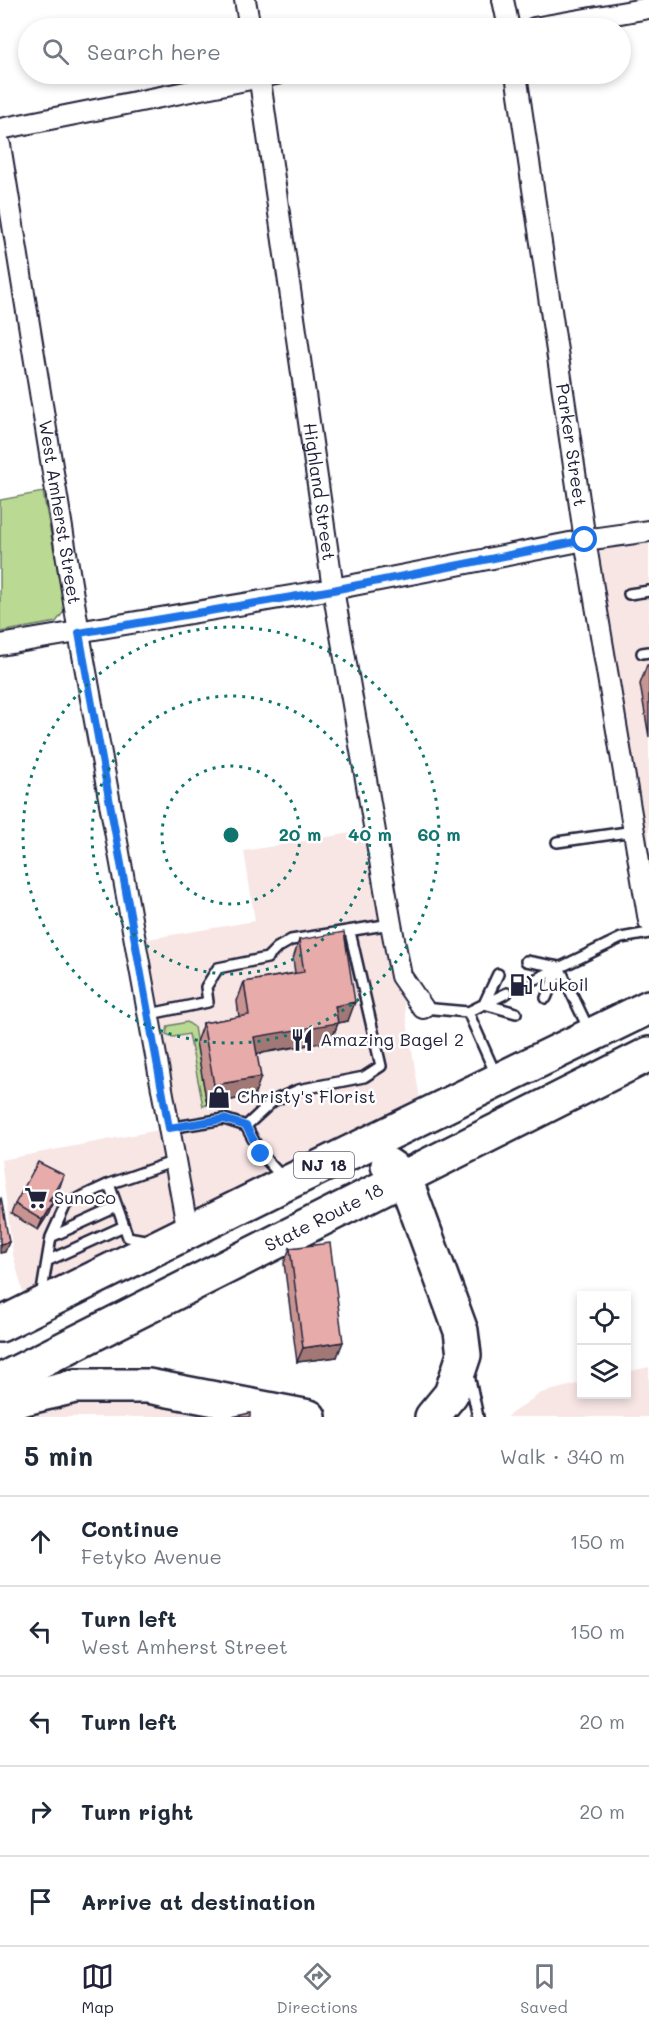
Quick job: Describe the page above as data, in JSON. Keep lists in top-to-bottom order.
{
  "streets": {
    "highway": ["NJ 18", "State Route 18"],
    "street": ["Parker Street", "Highland Street", "West Amherst Street"]
  },
  "crossings": [
    ["West Amherst Street", "NJ 18"]
  ],
  "places": {
    "fuel station": ["Lukoil"],
    "restaurant": ["Amazing Bagel 2"],
    "shop": ["Christy's Florist"],
    "supermarket": ["Sunoco"]
  },
  "page": {
    "search": "Search here",
    "heading": ["5 min", "Walk · 340 m"],
    "list": [
      ["Continue", "Fetyko Avenue", "150 m"],
      ["Turn left", "West Amherst Street", "150 m"],
      ["Turn left", "20 m"],
      ["Turn right", "20 m"],
      "Arrive at destination"
    ],
    "nav": ["Map", "Directions", "Saved"]
  },
  "rings": ["20 m", "40 m", "60 m"]
}
